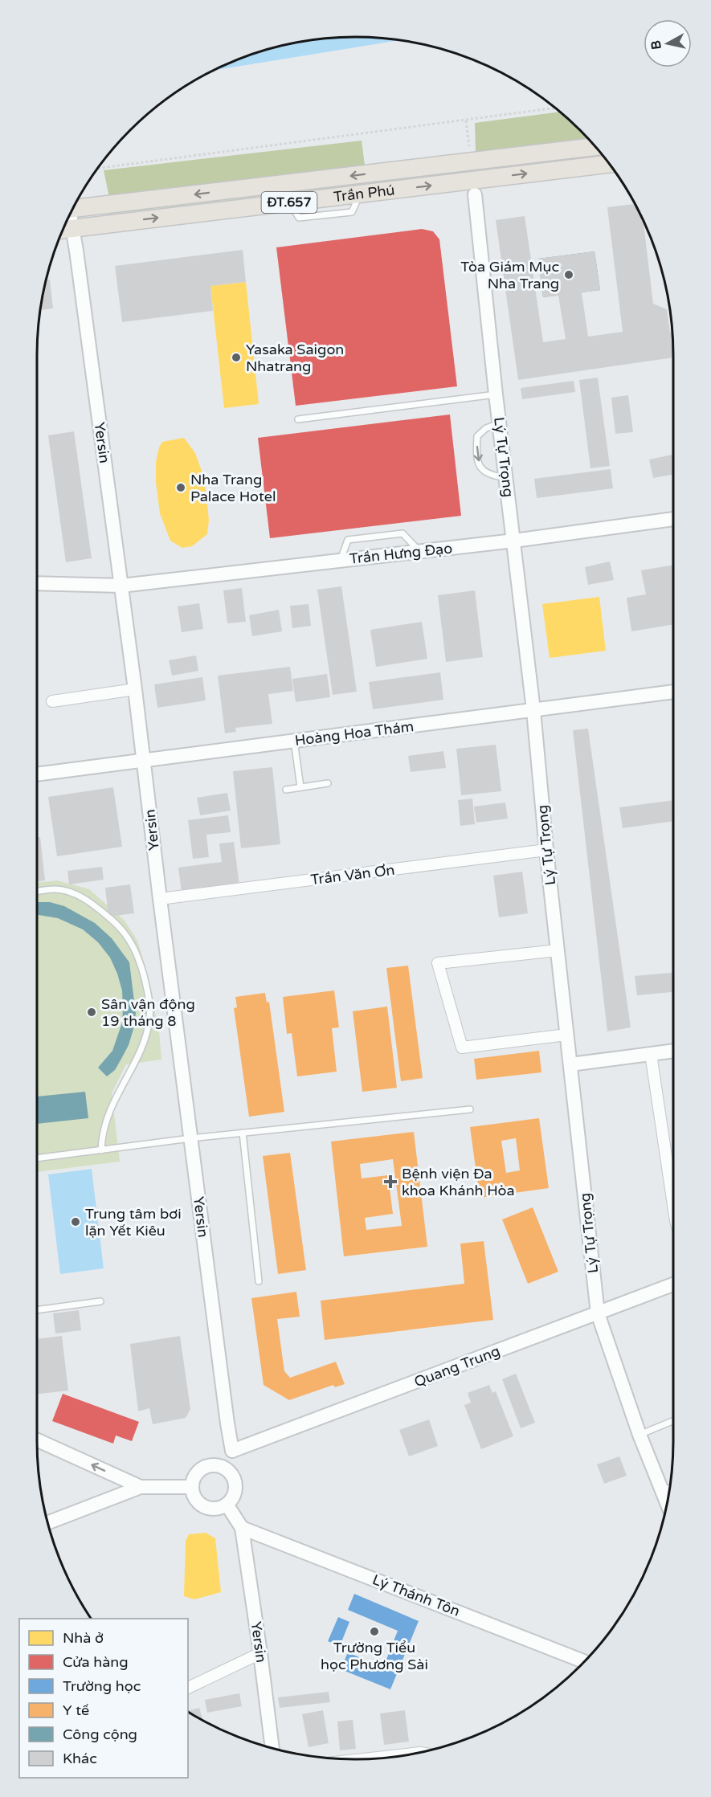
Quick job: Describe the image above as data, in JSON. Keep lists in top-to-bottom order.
{
  "streets": {
    "main road": ["Trần Phú", "ĐT.657"],
    "street": [
      "Yersin",
      "Lý Tự Trọng",
      "Trần Hưng Đạo",
      "Hoàng Hoa Thám",
      "Trần Văn Ơn",
      "Quang Trung",
      "Lý Thánh Tôn"
    ]
  },
  "crossings": [
    ["Trần Phú", "Yersin"],
    ["Trần Phú", "Lý Tự Trọng"],
    ["Yersin", "Trần Hưng Đạo"],
    ["Yersin", "Hoàng Hoa Thám"],
    ["Yersin", "Trần Văn Ơn"],
    ["Yersin", "Quang Trung"],
    ["Yersin", "Lý Thánh Tôn"],
    ["Lý Tự Trọng", "Trần Hưng Đạo"],
    ["Lý Tự Trọng", "Hoàng Hoa Thám"],
    ["Lý Tự Trọng", "Trần Văn Ơn"],
    ["Lý Tự Trọng", "Quang Trung"]
  ],
  "places": {
    "other": [
      "Tòa Giám Mục Nha Trang",
      "Yasaka Saigon Nhatrang",
      "Nha Trang Palace Hotel",
      "Sân vận động 19 tháng 8",
      "Trung tâm bơi lặn Yết Kiêu",
      "Trường Tiểu học Phương Sài"
    ],
    "health": ["Bệnh viện Đa khoa Khánh Hòa"]
  },
  "legend": [
    "Nhà ở",
    "Cửa hàng",
    "Trường học",
    "Y tế",
    "Công cộng",
    "Khác"
  ],
  "north": "left"
}
